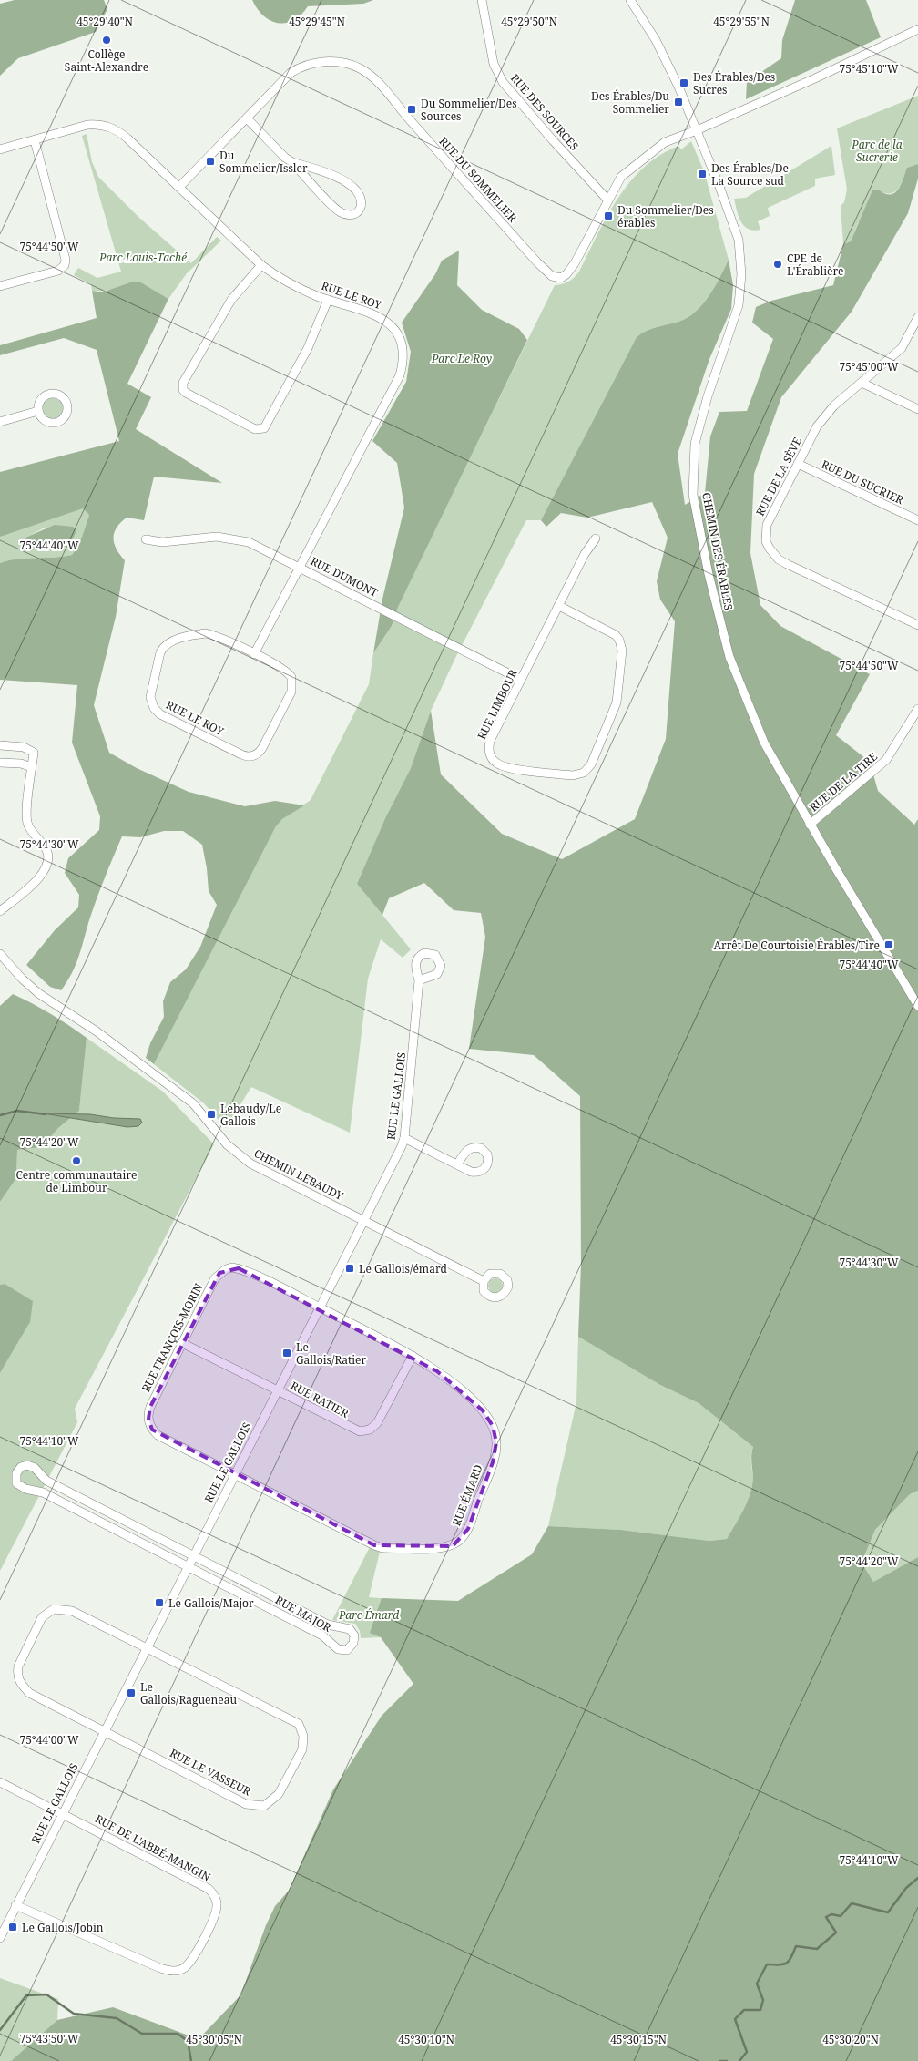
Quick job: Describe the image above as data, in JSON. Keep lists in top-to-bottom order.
{
  "streets": {
    "street": [
      "RUE DES SOURCES",
      "RUE DU SOMMELIER",
      "RUE LE ROY",
      "RUE DE LA SÈVE",
      "RUE DU SUCRIER",
      "CHEMIN DES ÉRABLES",
      "RUE DUMONT",
      "RUE LIMBOUR",
      "RUE DE LA TIRE",
      "RUE LE GALLOIS",
      "CHEMIN LEBAUDY",
      "RUE FRANÇOIS-MORIN",
      "RUE RATIER",
      "RUE ÉMARD",
      "RUE MAJOR",
      "RUE LE VASSEUR",
      "RUE DE L'ABBÉ-MANGIN"
    ]
  },
  "crossings": [
    ["RUE DES SOURCES", "RUE DU SOMMELIER"],
    ["RUE DU SOMMELIER", "RUE LE ROY"],
    ["RUE DU SOMMELIER", "CHEMIN DES ÉRABLES"],
    ["RUE LE ROY", "RUE DUMONT"],
    ["RUE DE LA SÈVE", "RUE DU SUCRIER"],
    ["CHEMIN DES ÉRABLES", "RUE DE LA TIRE"],
    ["RUE DUMONT", "RUE LIMBOUR"],
    ["RUE LE GALLOIS", "CHEMIN LEBAUDY"],
    ["RUE LE GALLOIS", "RUE FRANÇOIS-MORIN"],
    ["RUE LE GALLOIS", "RUE RATIER"],
    ["RUE LE GALLOIS", "RUE ÉMARD"],
    ["RUE LE GALLOIS", "RUE MAJOR"],
    ["RUE LE GALLOIS", "RUE LE VASSEUR"],
    ["RUE LE GALLOIS", "RUE DE L'ABBÉ-MANGIN"],
    ["RUE FRANÇOIS-MORIN", "RUE RATIER"],
    ["RUE FRANÇOIS-MORIN", "RUE ÉMARD"],
    ["RUE RATIER", "RUE ÉMARD"]
  ],
  "parks": [
    "Parc de la Sucrerie",
    "Parc Louis-Taché",
    "Parc Le Roy",
    "Parc Émard"
  ],
  "places": {
    "other": ["Collège Saint-Alexandre", "CPE de L'Érablière", "Centre communautaire de Limbour"],
    "transit": [
      "Des Érables/Des Sucres",
      "Des Érables/Du Sommelier",
      "Du Sommelier/Des Sources",
      "Du Sommelier/Issler",
      "Des Érables/De La Source sud",
      "Du Sommelier/Des érables",
      "Arrêt De Courtoisie Érables/Tire",
      "Lebaudy/Le Gallois",
      "Le Gallois/émard",
      "Le Gallois/Ratier",
      "Le Gallois/Major",
      "Le Gallois/Ragueneau",
      "Le Gallois/Jobin"
    ]
  },
  "coordinates": [
    "45°29'40\"N",
    "45°29'45\"N",
    "45°29'50\"N",
    "45°29'55\"N",
    "75°45'10\"W",
    "75°44'50\"W",
    "75°45'00\"W",
    "75°44'40\"W",
    "75°44'30\"W",
    "75°44'20\"W",
    "75°44'10\"W",
    "75°44'00\"W",
    "75°43'50\"W",
    "45°30'05\"N",
    "45°30'10\"N",
    "45°30'15\"N",
    "45°30'20\"N"
  ]
}
